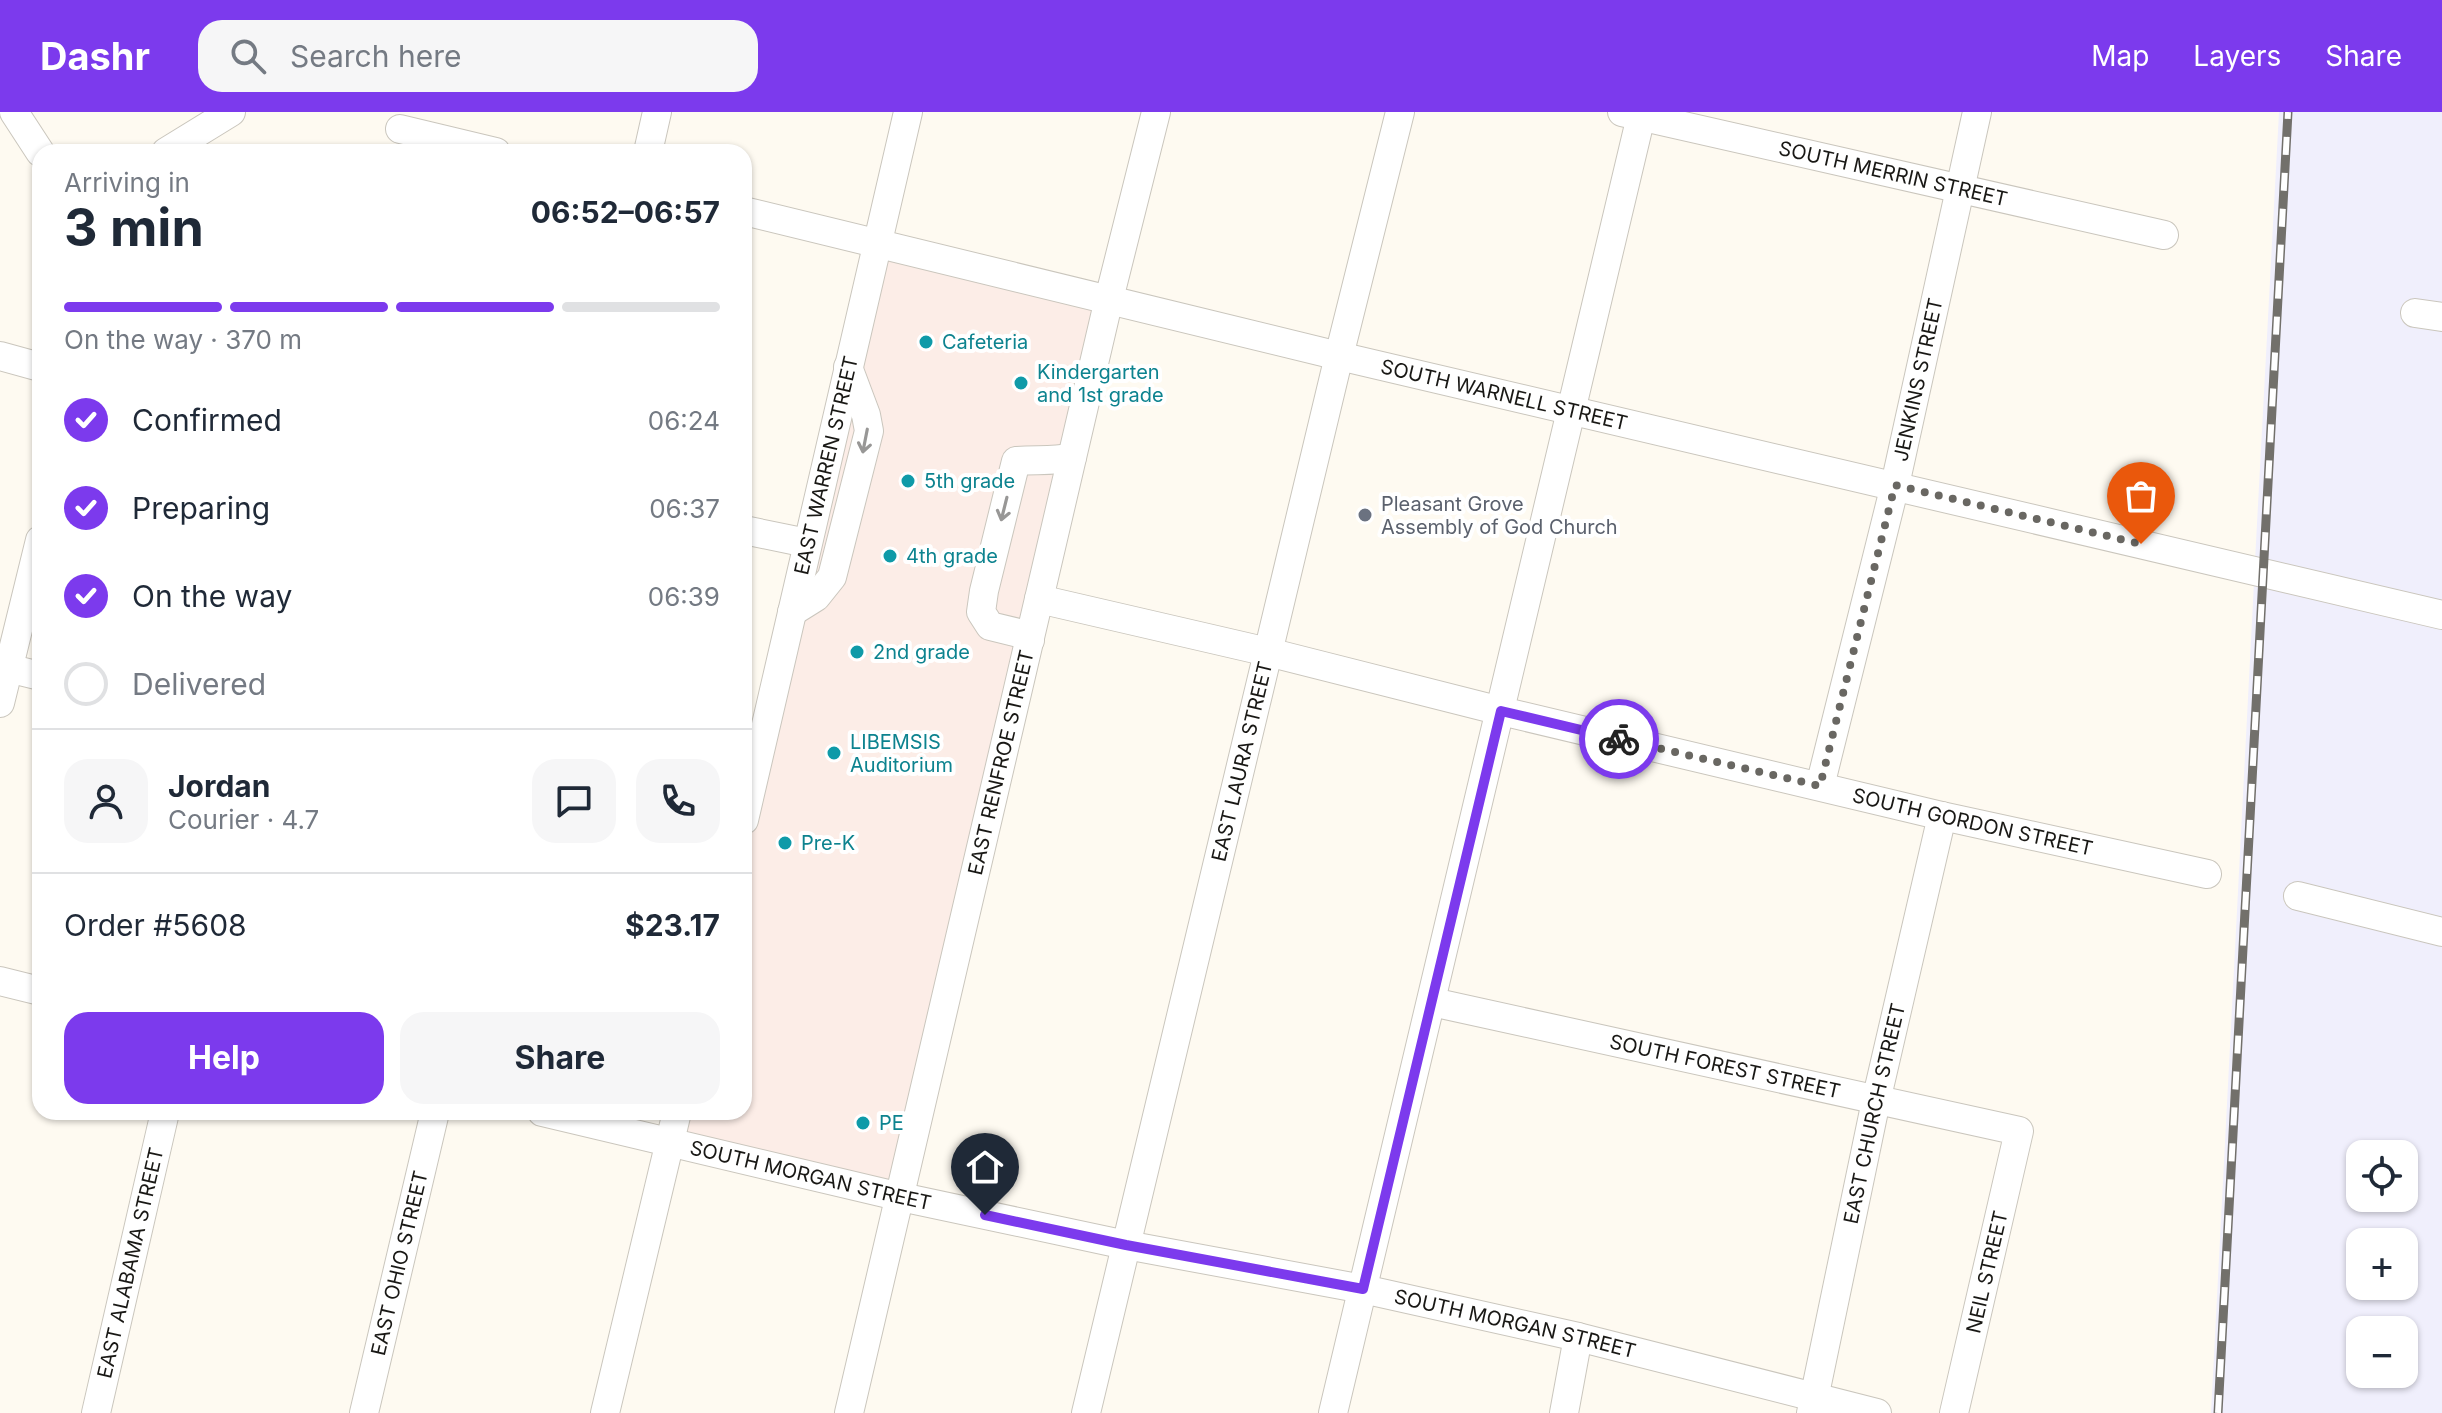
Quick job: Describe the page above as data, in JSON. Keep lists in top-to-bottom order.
{
  "streets": {
    "street": [
      "SOUTH MERRIN STREET",
      "JENKINS STREET",
      "SOUTH WARNELL STREET",
      "EAST WARREN STREET",
      "EAST RENFROE STREET",
      "EAST LAURA STREET",
      "SOUTH GORDON STREET",
      "SOUTH FOREST STREET",
      "EAST CHURCH STREET",
      "SOUTH MORGAN STREET",
      "EAST ALABAMA STREET",
      "EAST OHIO STREET",
      "NEIL STREET"
    ]
  },
  "crossings": [
    ["SOUTH MERRIN STREET", "JENKINS STREET"],
    ["JENKINS STREET", "SOUTH WARNELL STREET"],
    ["JENKINS STREET", "SOUTH GORDON STREET"],
    ["SOUTH WARNELL STREET", "EAST WARREN STREET"],
    ["SOUTH WARNELL STREET", "EAST RENFROE STREET"],
    ["SOUTH WARNELL STREET", "EAST LAURA STREET"],
    ["EAST RENFROE STREET", "SOUTH GORDON STREET"],
    ["EAST RENFROE STREET", "SOUTH MORGAN STREET"],
    ["EAST LAURA STREET", "SOUTH GORDON STREET"],
    ["EAST LAURA STREET", "SOUTH MORGAN STREET"],
    ["SOUTH GORDON STREET", "EAST CHURCH STREET"],
    ["SOUTH FOREST STREET", "EAST CHURCH STREET"],
    ["SOUTH FOREST STREET", "NEIL STREET"],
    ["EAST CHURCH STREET", "SOUTH MORGAN STREET"]
  ],
  "places": [
    "Cafeteria",
    "Kindergarten and 1st grade",
    "5th grade",
    "Pleasant Grove Assembly of God Church",
    "4th grade",
    "2nd grade",
    "LIBEMSIS Auditorium",
    "Pre-K",
    "PE"
  ],
  "page": {
    "header": "Dashr",
    "search": "Search here",
    "nav": ["Map", "Layers", "Share"],
    "heading": ["3 min", "Arriving in", "06:52–06:57"],
    "panel": [
      "Jordan",
      "Courier · 4.7",
      "Order #5608",
      "$23.17"
    ],
    "bar": "On the way · 370 m",
    "list": [
      ["Confirmed", "06:24"],
      ["Preparing", "06:37"],
      ["On the way", "06:39"],
      "Delivered"
    ],
    "buttons": ["Help", "Share"],
    "map_buttons": ["+", "−"]
  }
}
